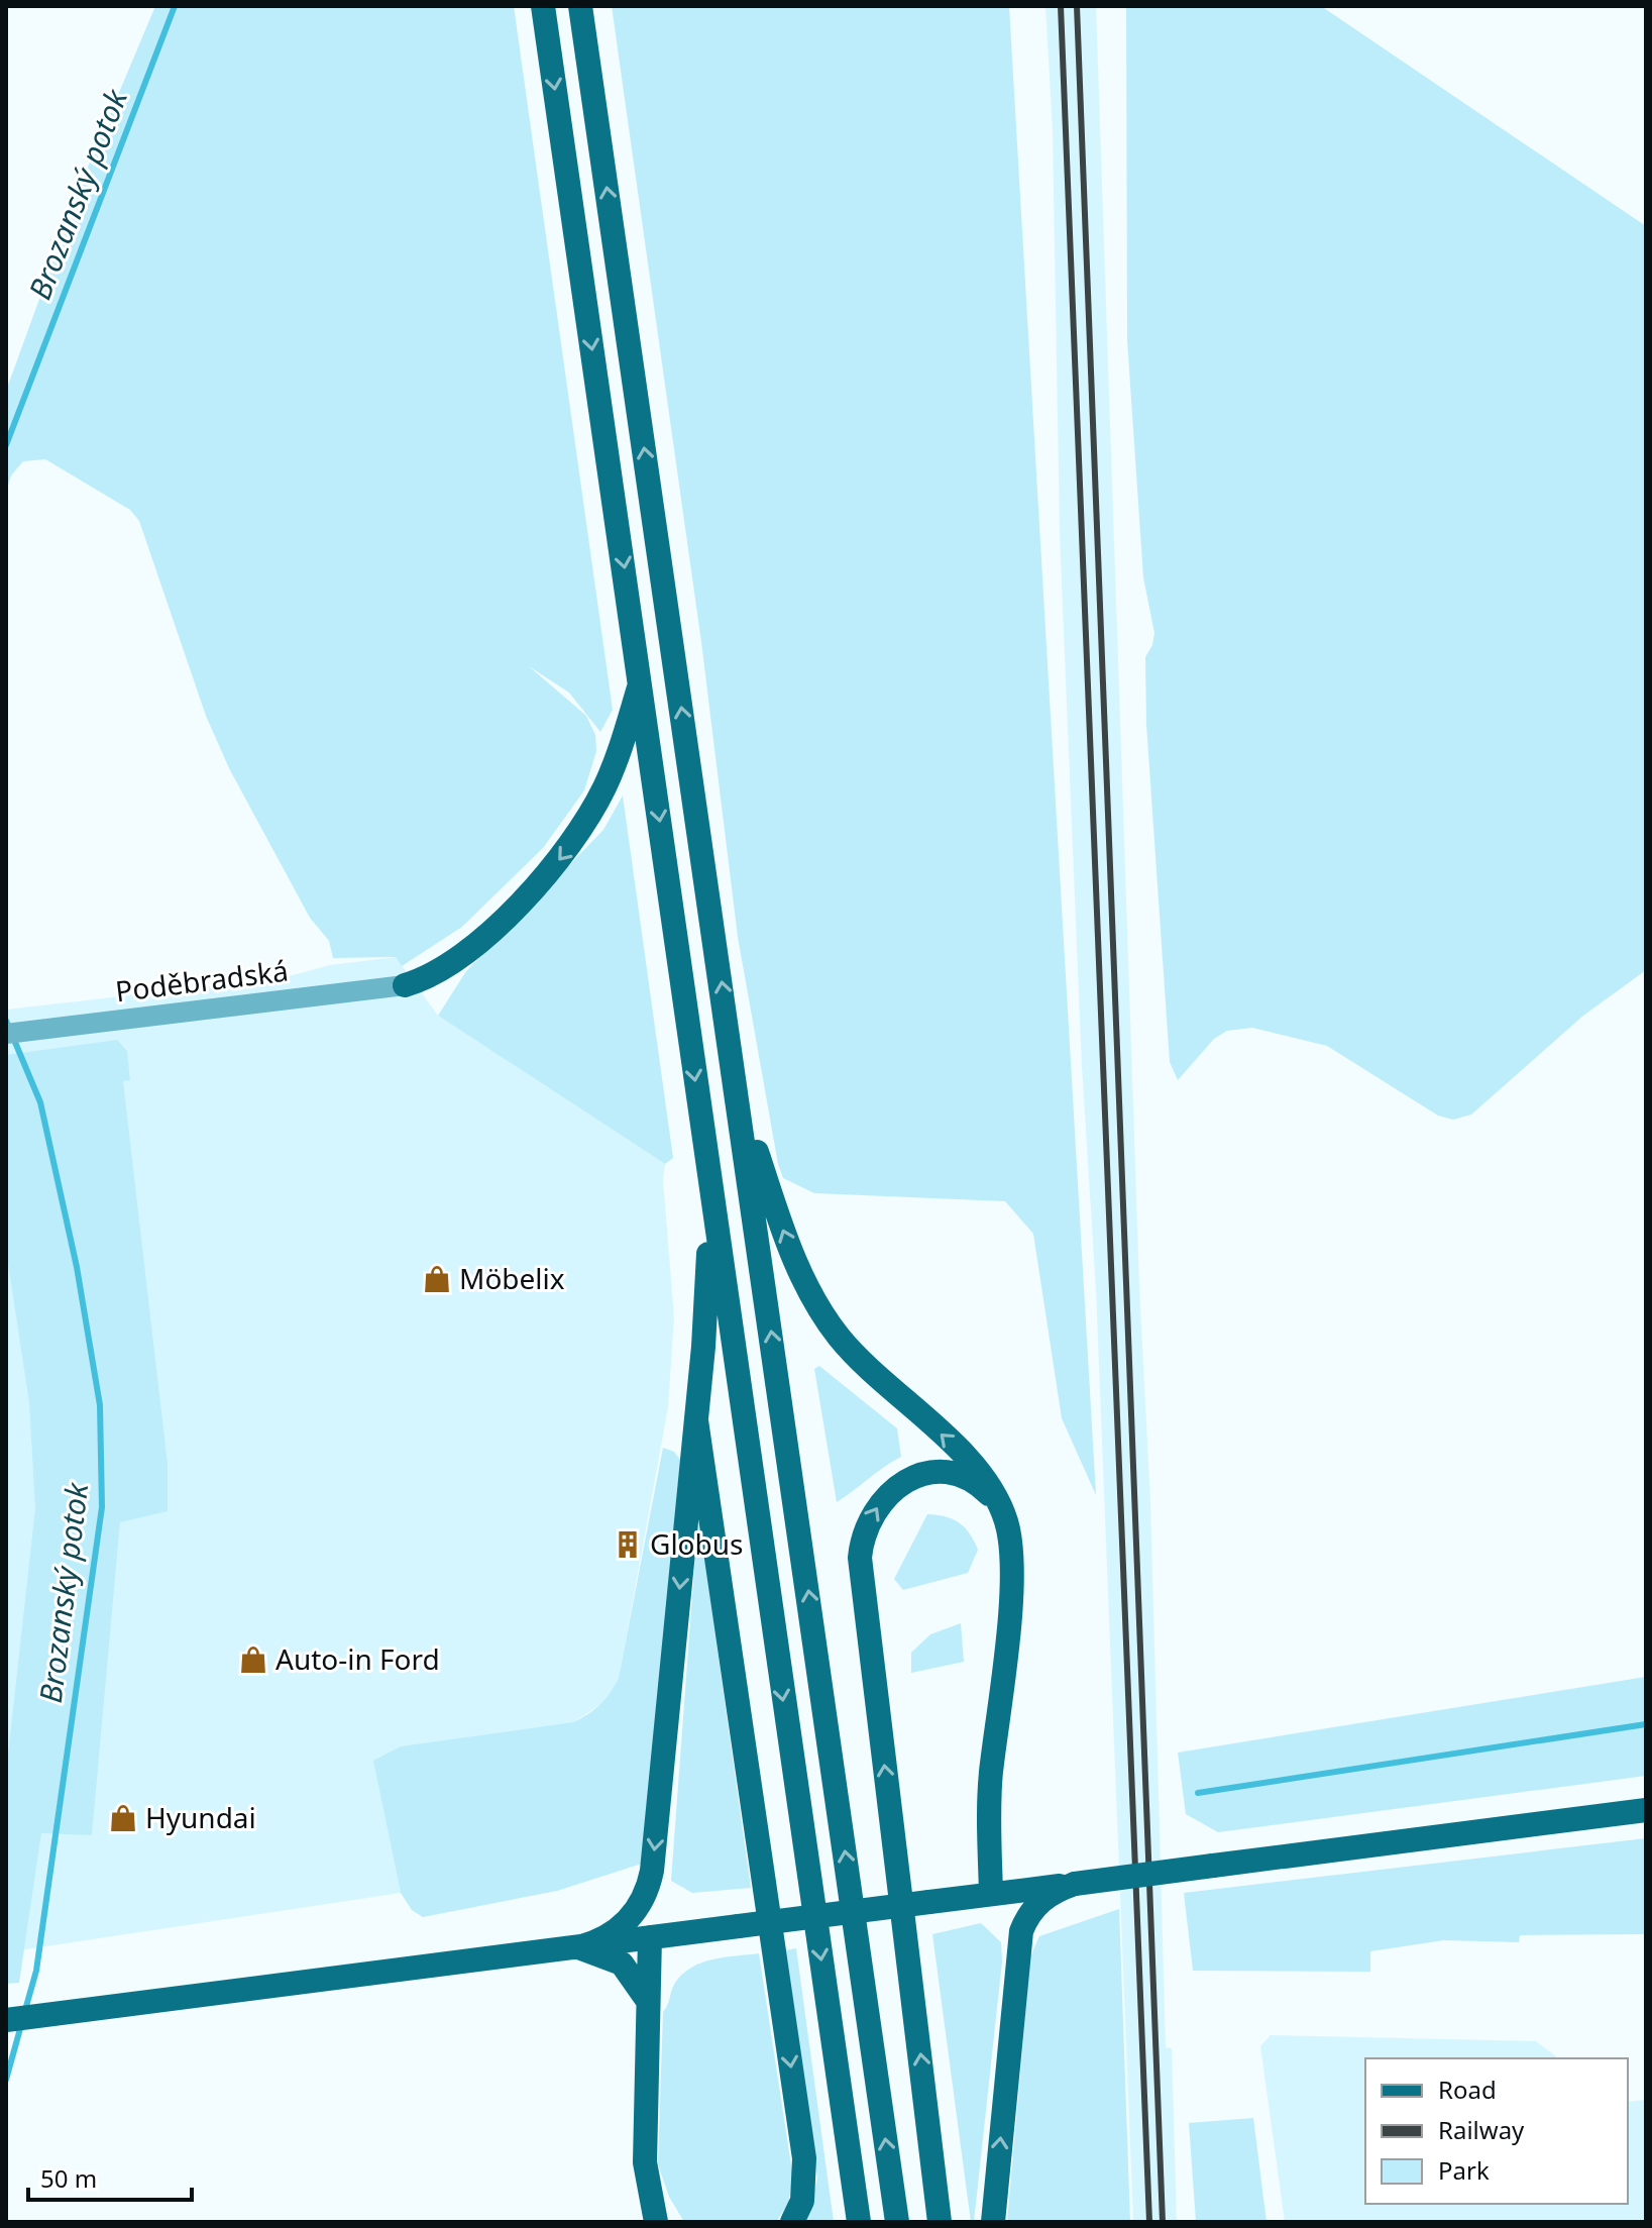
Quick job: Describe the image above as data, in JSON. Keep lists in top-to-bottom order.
{
  "streets": {
    "street": ["Poděbradská"]
  },
  "water": ["Brozanský potok"],
  "places": {
    "shop": ["Möbelix", "Auto-in Ford", "Hyundai"],
    "building": ["Globus"]
  },
  "legend": ["Road", "Railway", "Park"],
  "scale_bar": "50 m"
}
